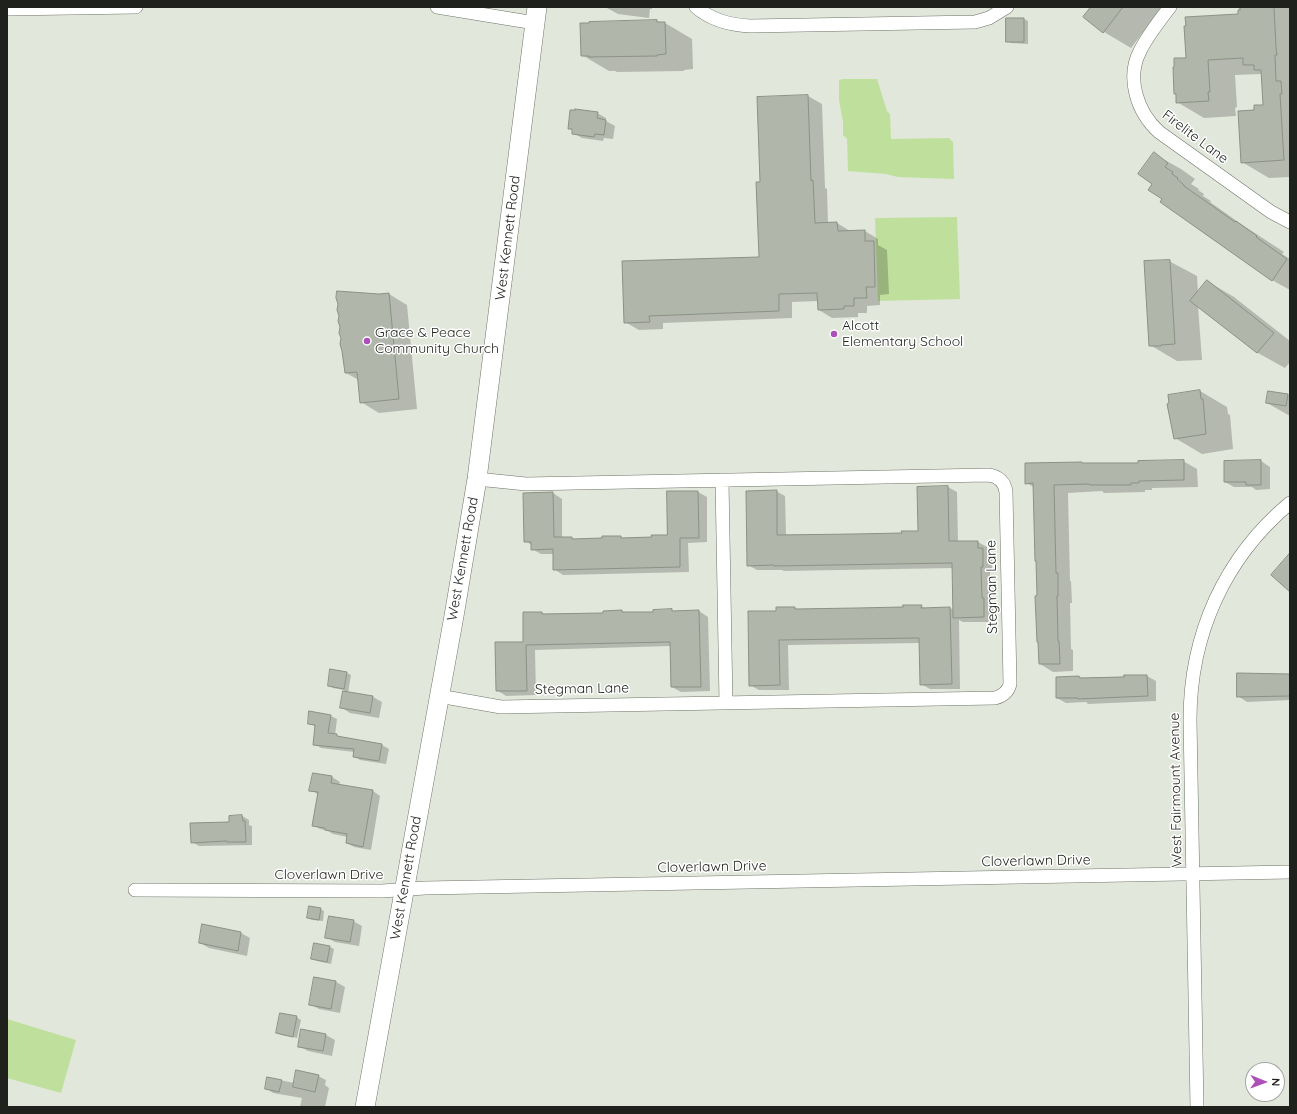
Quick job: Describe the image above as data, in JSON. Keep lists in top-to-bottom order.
{
  "streets": {
    "street": [
      "Firelite Lane",
      "West Kennett Road",
      "Stegman Lane",
      "West Fairmount Avenue",
      "Cloverlawn Drive"
    ]
  },
  "crossings": [
    ["West Kennett Road", "Stegman Lane"],
    ["West Kennett Road", "Cloverlawn Drive"],
    ["West Fairmount Avenue", "Cloverlawn Drive"]
  ],
  "places": ["Alcott Elementary School", "Grace & Peace Community Church"],
  "north": "right"
}
